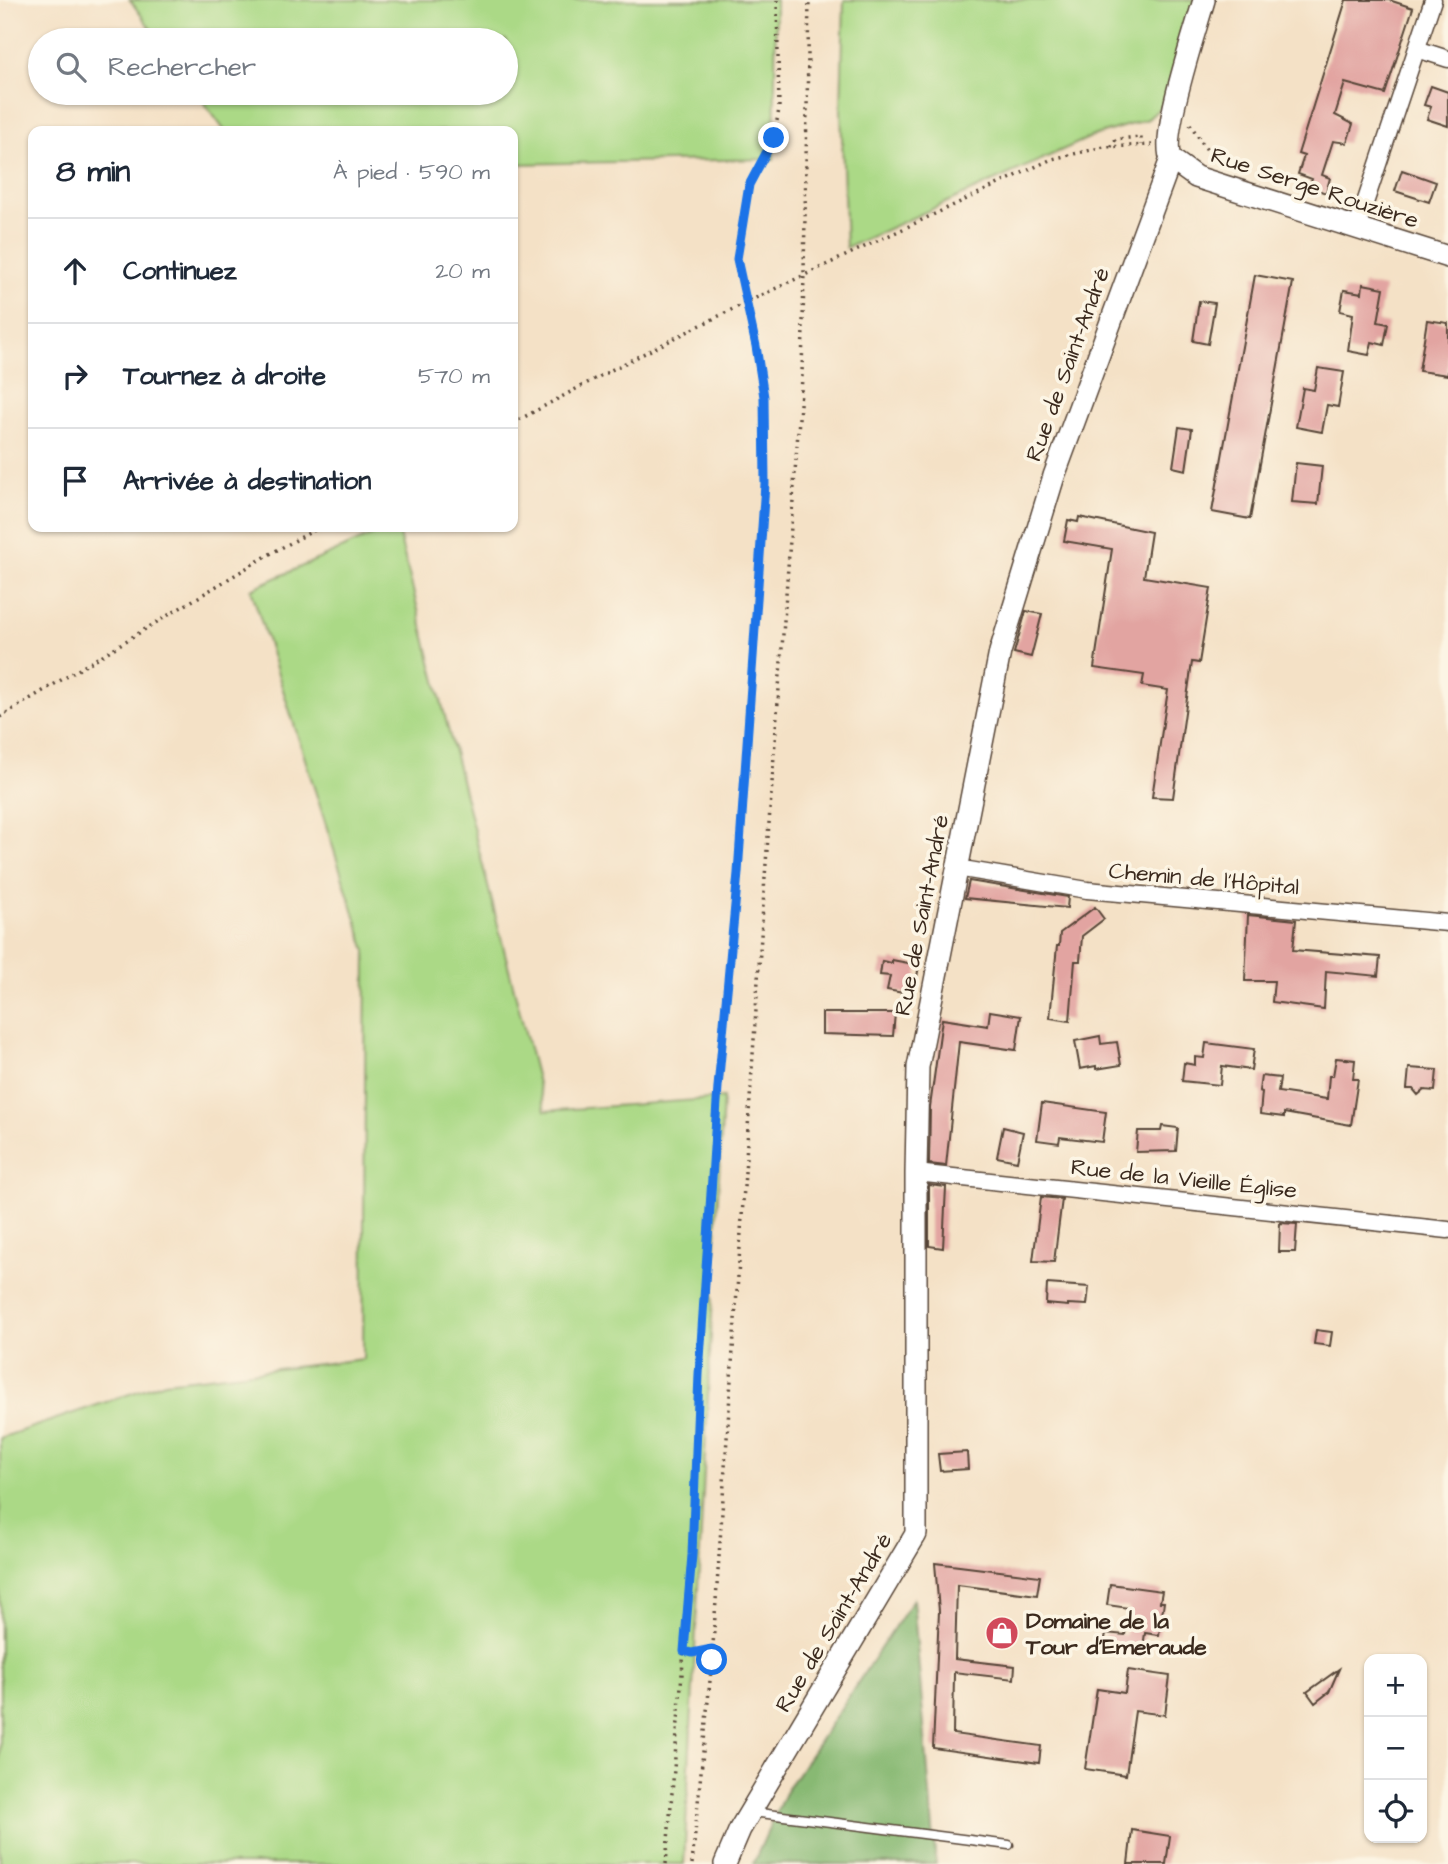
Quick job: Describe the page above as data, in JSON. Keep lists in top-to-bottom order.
{
  "streets": {
    "street": [
      "Rue Serge Rouzière",
      "Rue de Saint-André",
      "Chemin de l'Hôpital",
      "Rue de la Vieille Église"
    ]
  },
  "crossings": [
    ["Rue Serge Rouzière", "Rue de Saint-André"],
    ["Rue de Saint-André", "Chemin de l'Hôpital"],
    ["Rue de Saint-André", "Rue de la Vieille Église"]
  ],
  "places": {
    "shop": ["Domaine de la Tour d'Emeraude"]
  },
  "page": {
    "search": "Rechercher",
    "heading": ["8 min", "À pied · 590 m"],
    "list": [
      ["Continuez", "20 m"],
      ["Tournez à droite", "570 m"],
      "Arrivée à destination"
    ],
    "map_buttons": ["+", "−"]
  }
}
